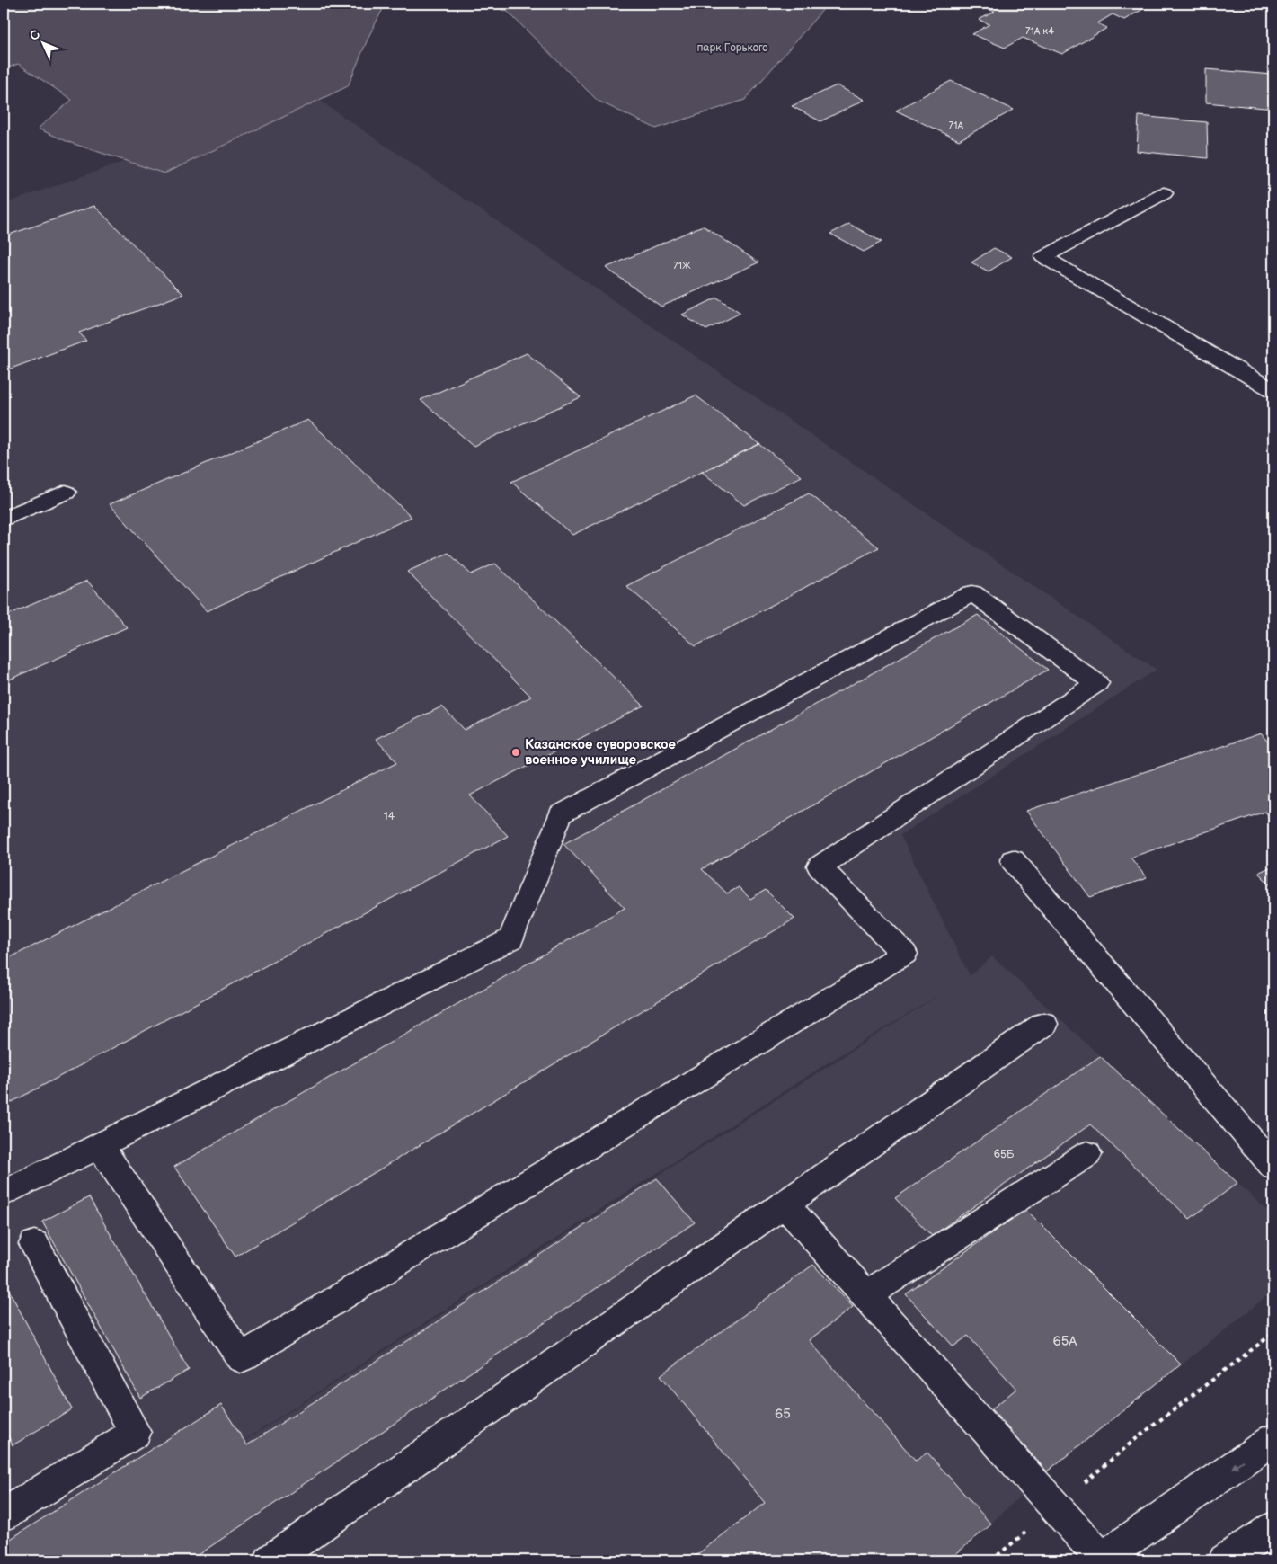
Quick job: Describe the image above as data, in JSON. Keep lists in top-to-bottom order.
{
  "parks": ["парк Горького"],
  "places": ["Казанское суворовское военное училище"],
  "house_numbers": [
    "71А к4",
    "71А",
    "71Ж",
    "14",
    "65Б",
    "65А",
    "65"
  ],
  "north": "top left"
}
